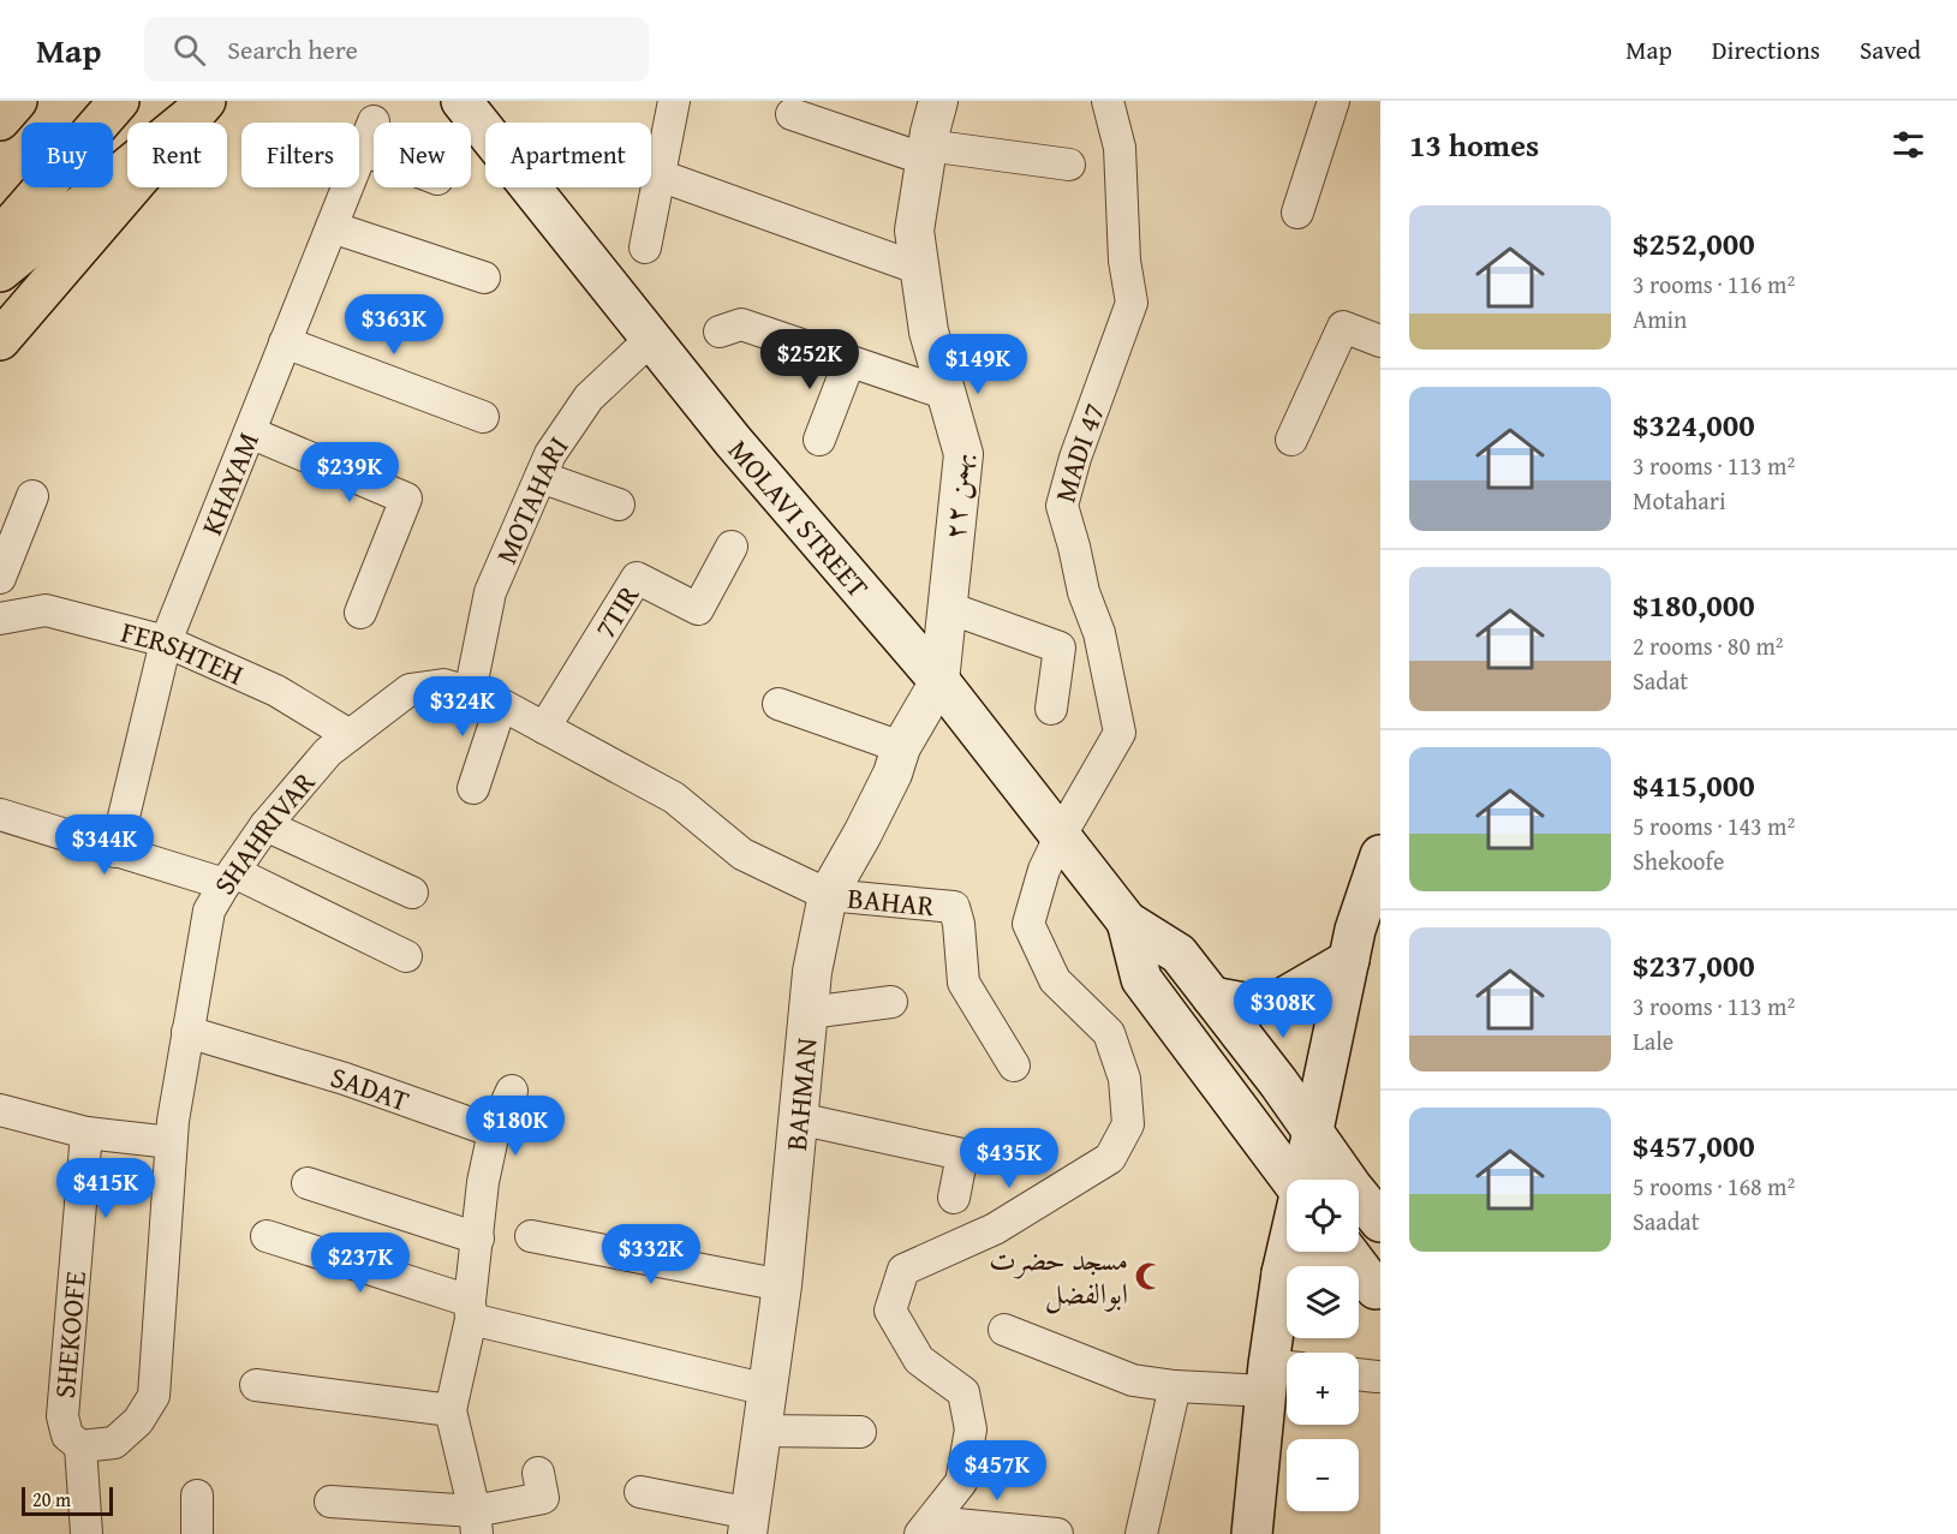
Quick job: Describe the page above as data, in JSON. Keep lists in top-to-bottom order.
{
  "streets": {
    "main road": ["MOLAVI STREET"],
    "street": [
      "MADI 47",
      "KHAYAM",
      "۲۲ بهمن",
      "MOTAHARI",
      "7TIR",
      "FERSHTEH",
      "SHAHRIVAR",
      "BAHAR",
      "SADAT",
      "BAHMAN",
      "SHEKOOFE"
    ]
  },
  "crossings": [
    ["MADI 47", "MOLAVI STREET"],
    ["KHAYAM", "FERSHTEH"],
    ["۲۲ بهمن", "MOLAVI STREET"],
    ["۲۲ بهمن", "BAHMAN"],
    ["MOTAHARI", "MOLAVI STREET"],
    ["MOTAHARI", "SHAHRIVAR"],
    ["MOLAVI STREET", "BAHMAN"],
    ["7TIR", "SHAHRIVAR"],
    ["FERSHTEH", "SHAHRIVAR"],
    ["SHAHRIVAR", "BAHAR"],
    ["SHAHRIVAR", "SADAT"],
    ["SHAHRIVAR", "BAHMAN"],
    ["SHAHRIVAR", "SHEKOOFE"],
    ["BAHAR", "BAHMAN"]
  ],
  "places": {
    "mosque": ["مسجد حضرت ابوالفضل"]
  },
  "scale_bar": "20 m",
  "page": {
    "header": "Map",
    "search": "Search here",
    "nav": ["Map", "Directions", "Saved"],
    "heading": "13 homes",
    "chip": [
      "Buy",
      "Rent",
      "Filters",
      "New",
      "Apartment"
    ],
    "list": [
      {
        "name": "$252,000",
        "note": "3 rooms · 116 m² · Amin"
      },
      {
        "name": "$324,000",
        "note": "3 rooms · 113 m² · Motahari"
      },
      {
        "name": "$180,000",
        "note": "2 rooms · 80 m² · Sadat"
      },
      {
        "name": "$415,000",
        "note": "5 rooms · 143 m² · Shekoofe"
      },
      {
        "name": "$237,000",
        "note": "3 rooms · 113 m² · Lale"
      },
      {
        "name": "$457,000",
        "note": "5 rooms · 168 m² · Saadat"
      }
    ],
    "price": [
      "$363K",
      "$252K",
      "$149K",
      "$239K",
      "$324K",
      "$344K",
      "$308K",
      "$180K",
      "$435K",
      "$415K",
      "$332K",
      "$237K",
      "$457K"
    ],
    "map_buttons": ["+", "−"],
    "scale": "20 m"
  }
}
